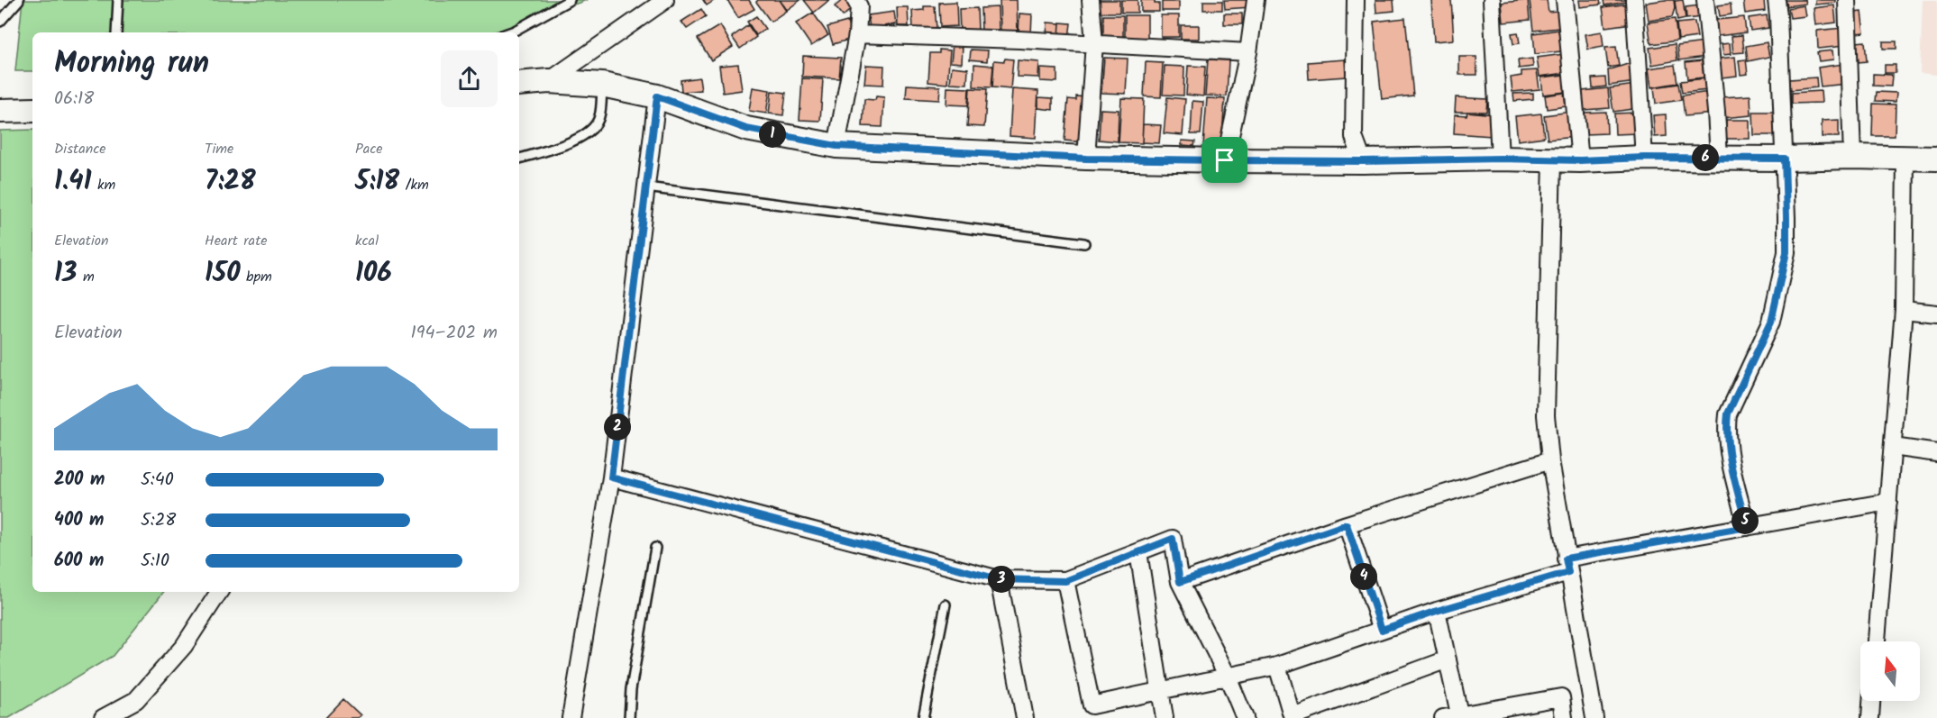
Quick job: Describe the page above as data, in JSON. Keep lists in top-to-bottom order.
{
  "north": "top",
  "page": {
    "heading": ["Morning run", "06:18"],
    "pins": [
      "1",
      "6",
      "2",
      "5",
      "4",
      "3"
    ],
    "stats": [
      ["Distance", "1.41 km"],
      ["Time", "7:28"],
      ["Pace", "5:18 /km"],
      ["Elevation", "13 m"],
      ["Heart rate", "150 bpm"],
      ["kcal", "106"]
    ],
    "chart": ["Elevation", "194–202 m"],
    "list": [
      {
        "name": "200 m",
        "note": "5:40"
      },
      {
        "name": "400 m",
        "note": "5:28"
      },
      {
        "name": "600 m",
        "note": "5:10"
      }
    ]
  }
}
